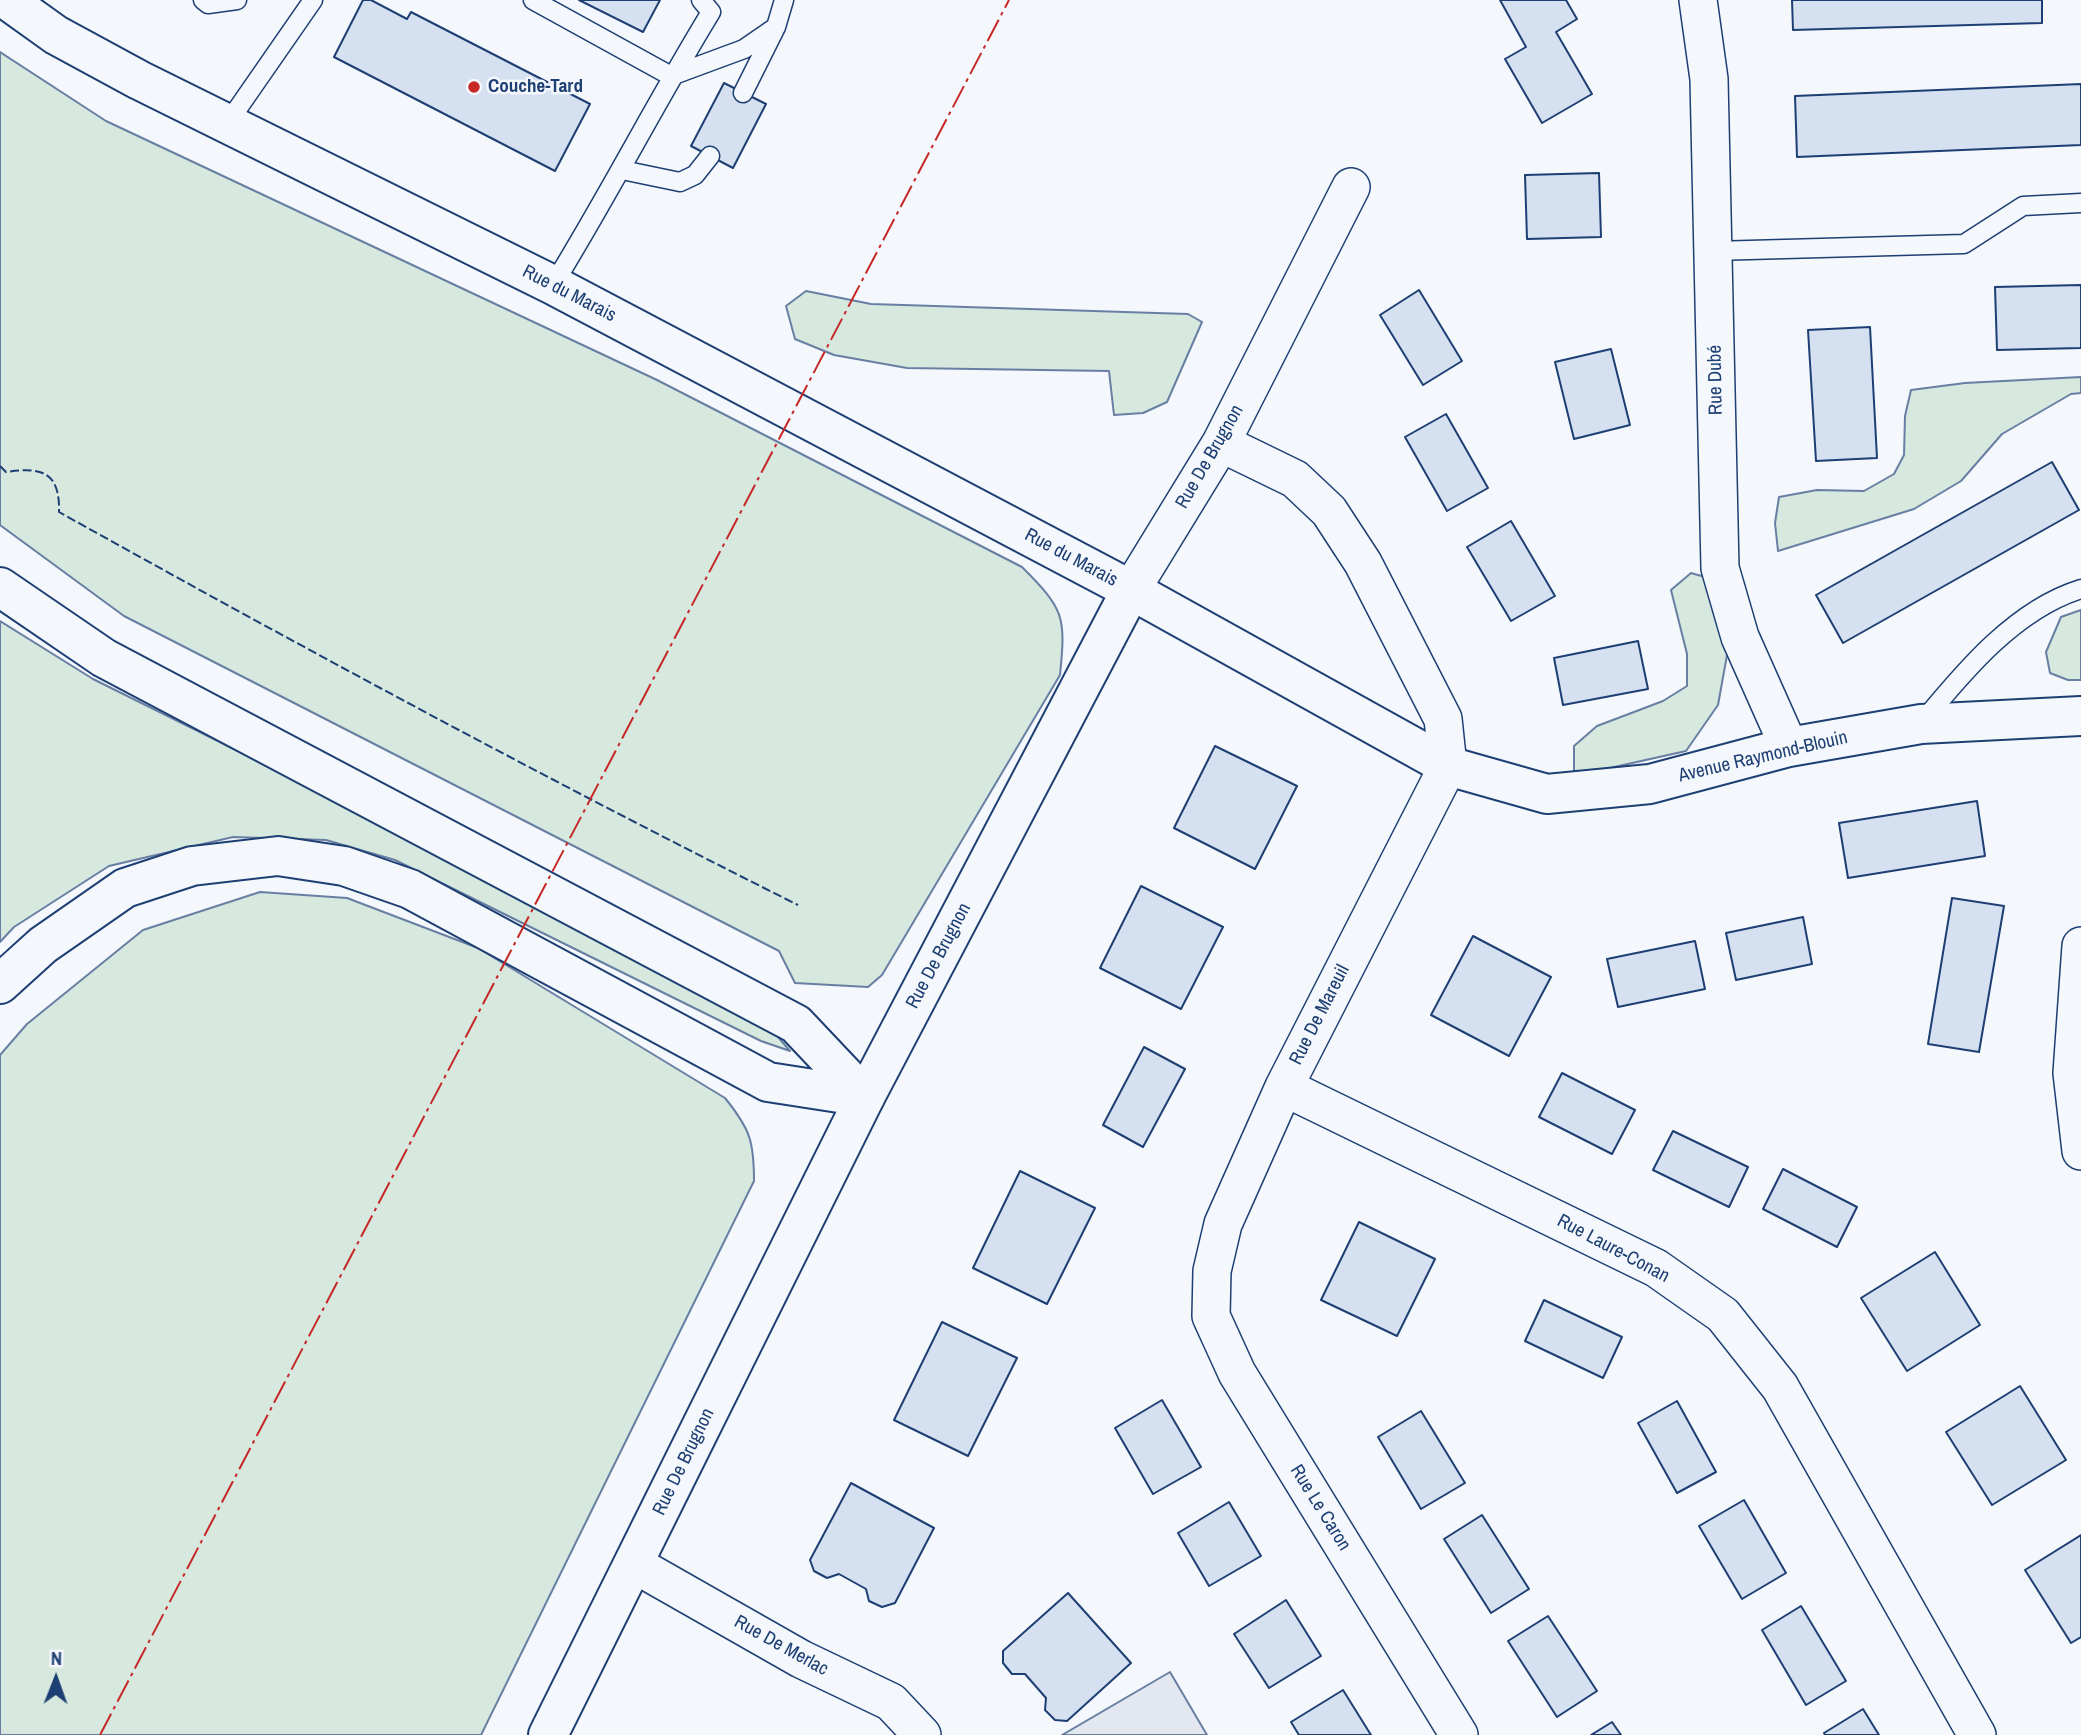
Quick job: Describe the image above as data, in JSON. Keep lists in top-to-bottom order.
{
  "streets": {
    "main road": ["Rue du Marais", "Rue De Brugnon", "Avenue Raymond-Blouin"],
    "street": [
      "Rue Dubé",
      "Rue De Mareuil",
      "Rue Laure-Conan",
      "Rue Le Caron",
      "Rue De Merlac"
    ]
  },
  "crossings": [
    ["Rue du Marais", "Rue De Brugnon"],
    ["Rue du Marais", "Avenue Raymond-Blouin"],
    ["Rue Dubé", "Avenue Raymond-Blouin"],
    ["Rue De Brugnon", "Avenue Raymond-Blouin"],
    ["Rue De Brugnon", "Rue De Merlac"],
    ["Avenue Raymond-Blouin", "Rue De Mareuil"],
    ["Rue De Mareuil", "Rue Laure-Conan"],
    ["Rue De Mareuil", "Rue Le Caron"]
  ],
  "places": ["Couche-Tard"],
  "north": "top"
}
